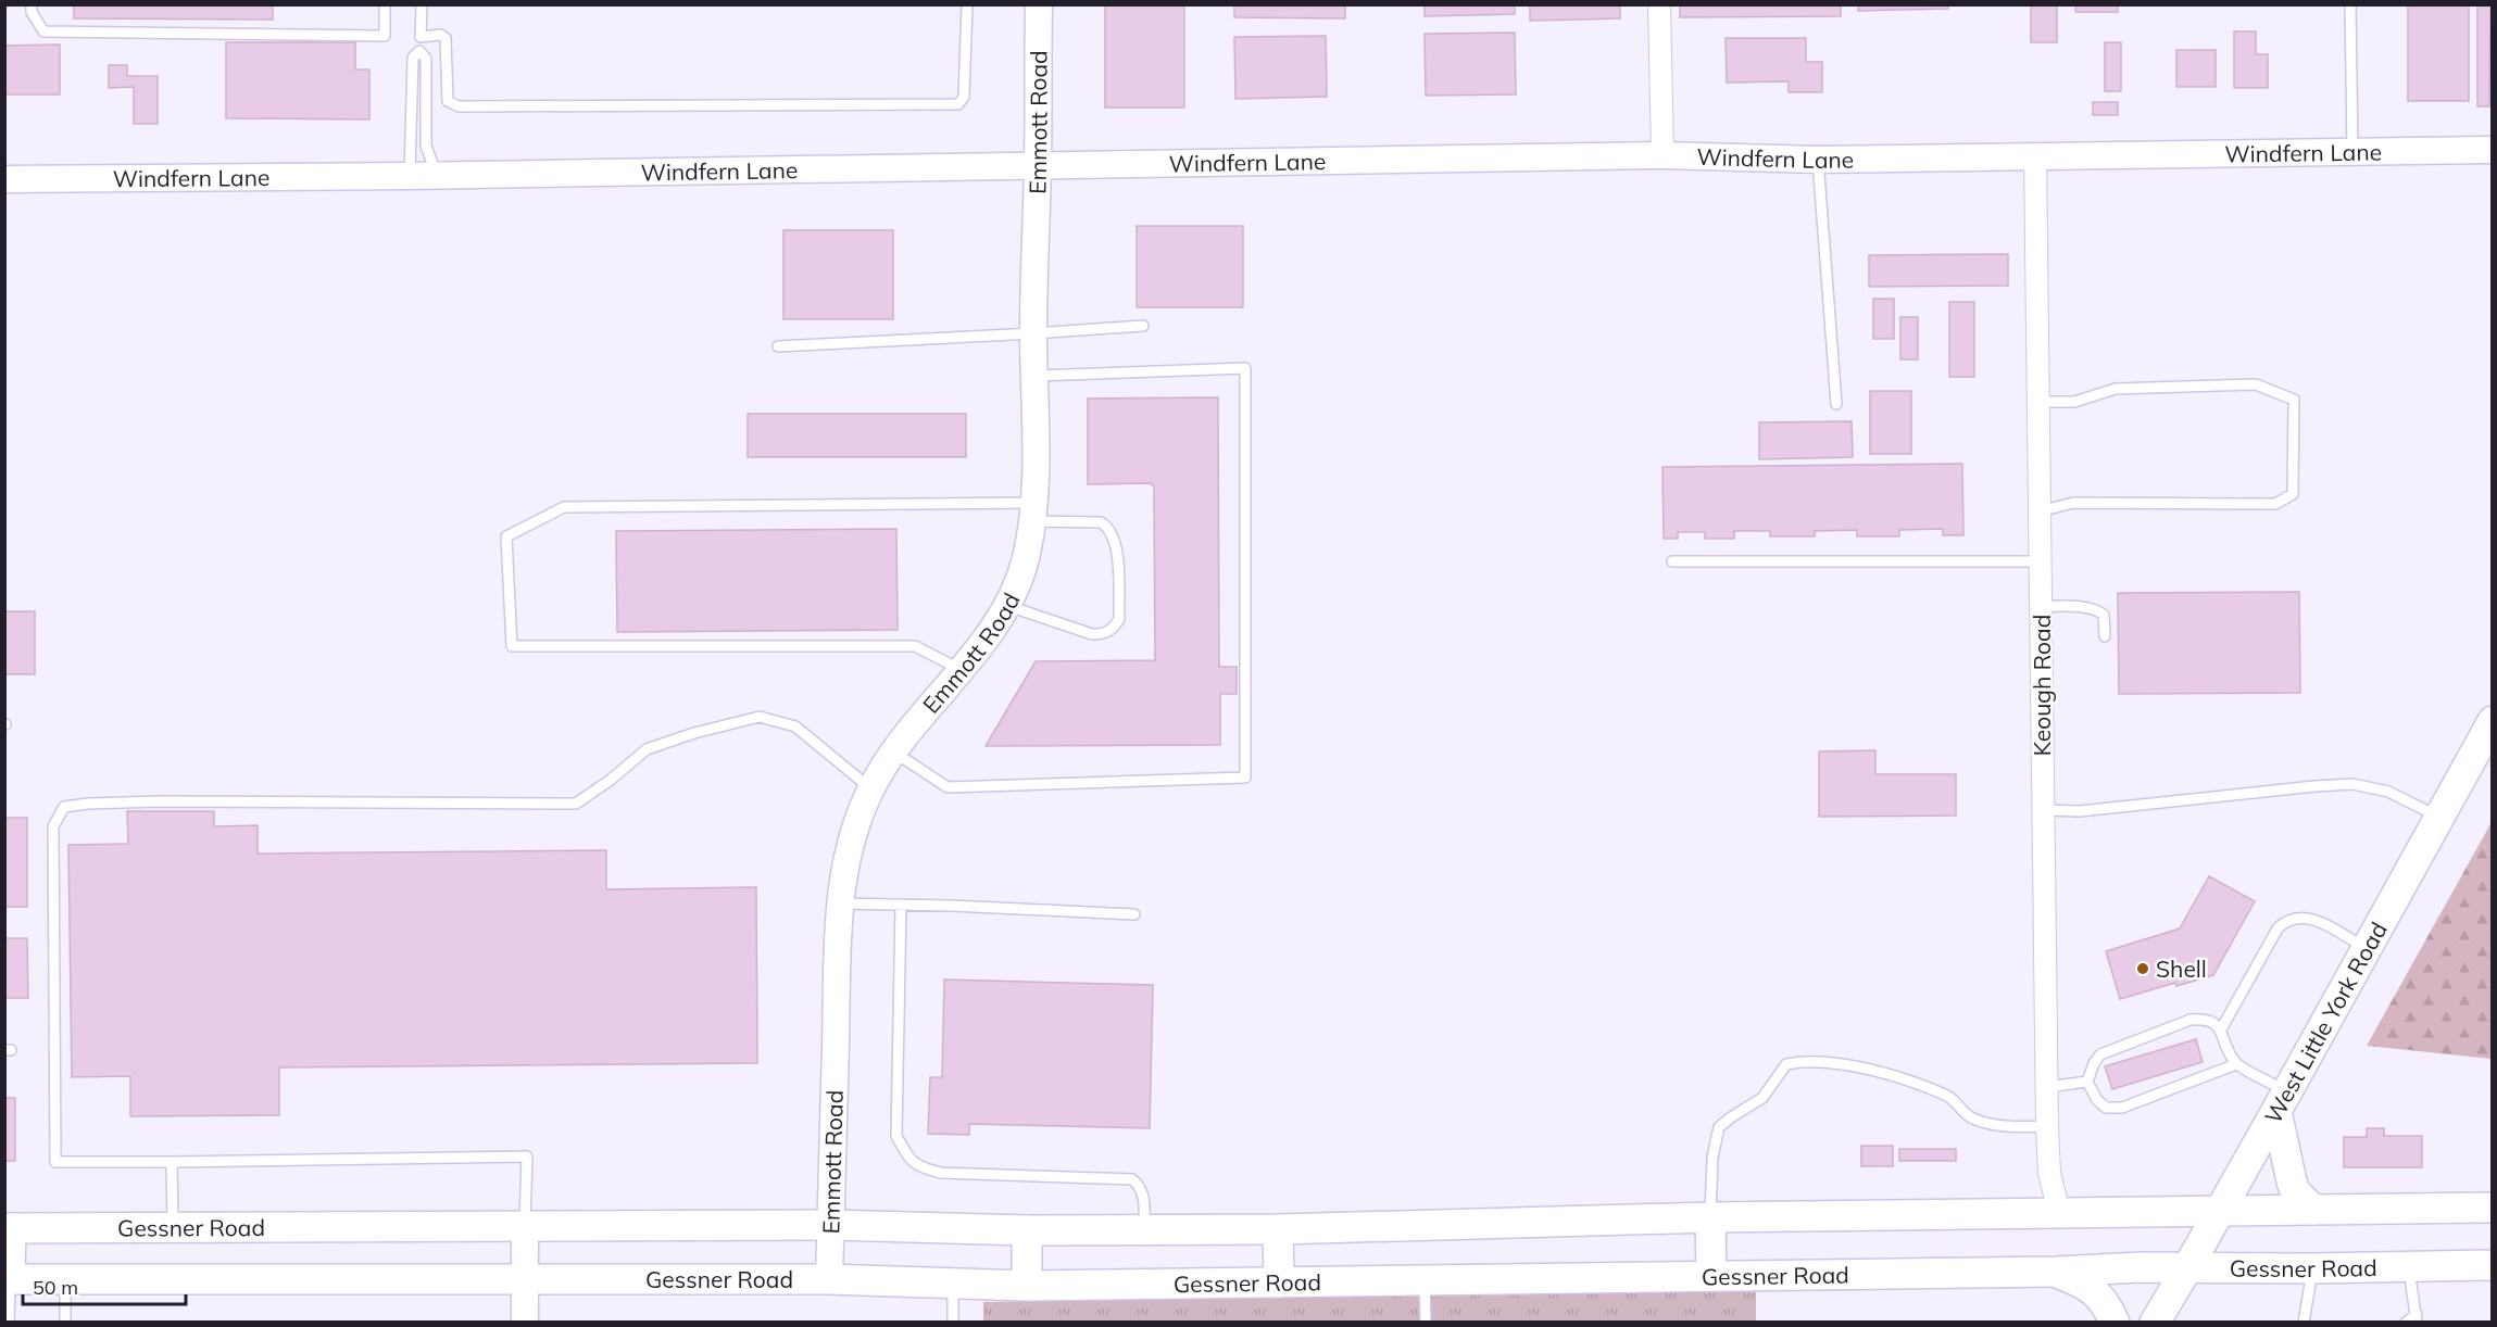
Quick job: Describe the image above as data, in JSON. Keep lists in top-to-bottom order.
{
  "streets": {
    "main road": ["West Little York Road", "Gessner Road"],
    "street": ["Emmott Road", "Windfern Lane", "Keough Road"]
  },
  "crossings": [
    ["Emmott Road", "Windfern Lane"],
    ["Emmott Road", "Gessner Road"],
    ["Windfern Lane", "Keough Road"],
    ["Keough Road", "Gessner Road"],
    ["West Little York Road", "Gessner Road"]
  ],
  "places": ["Shell"],
  "scale_bar": "50 m"
}
